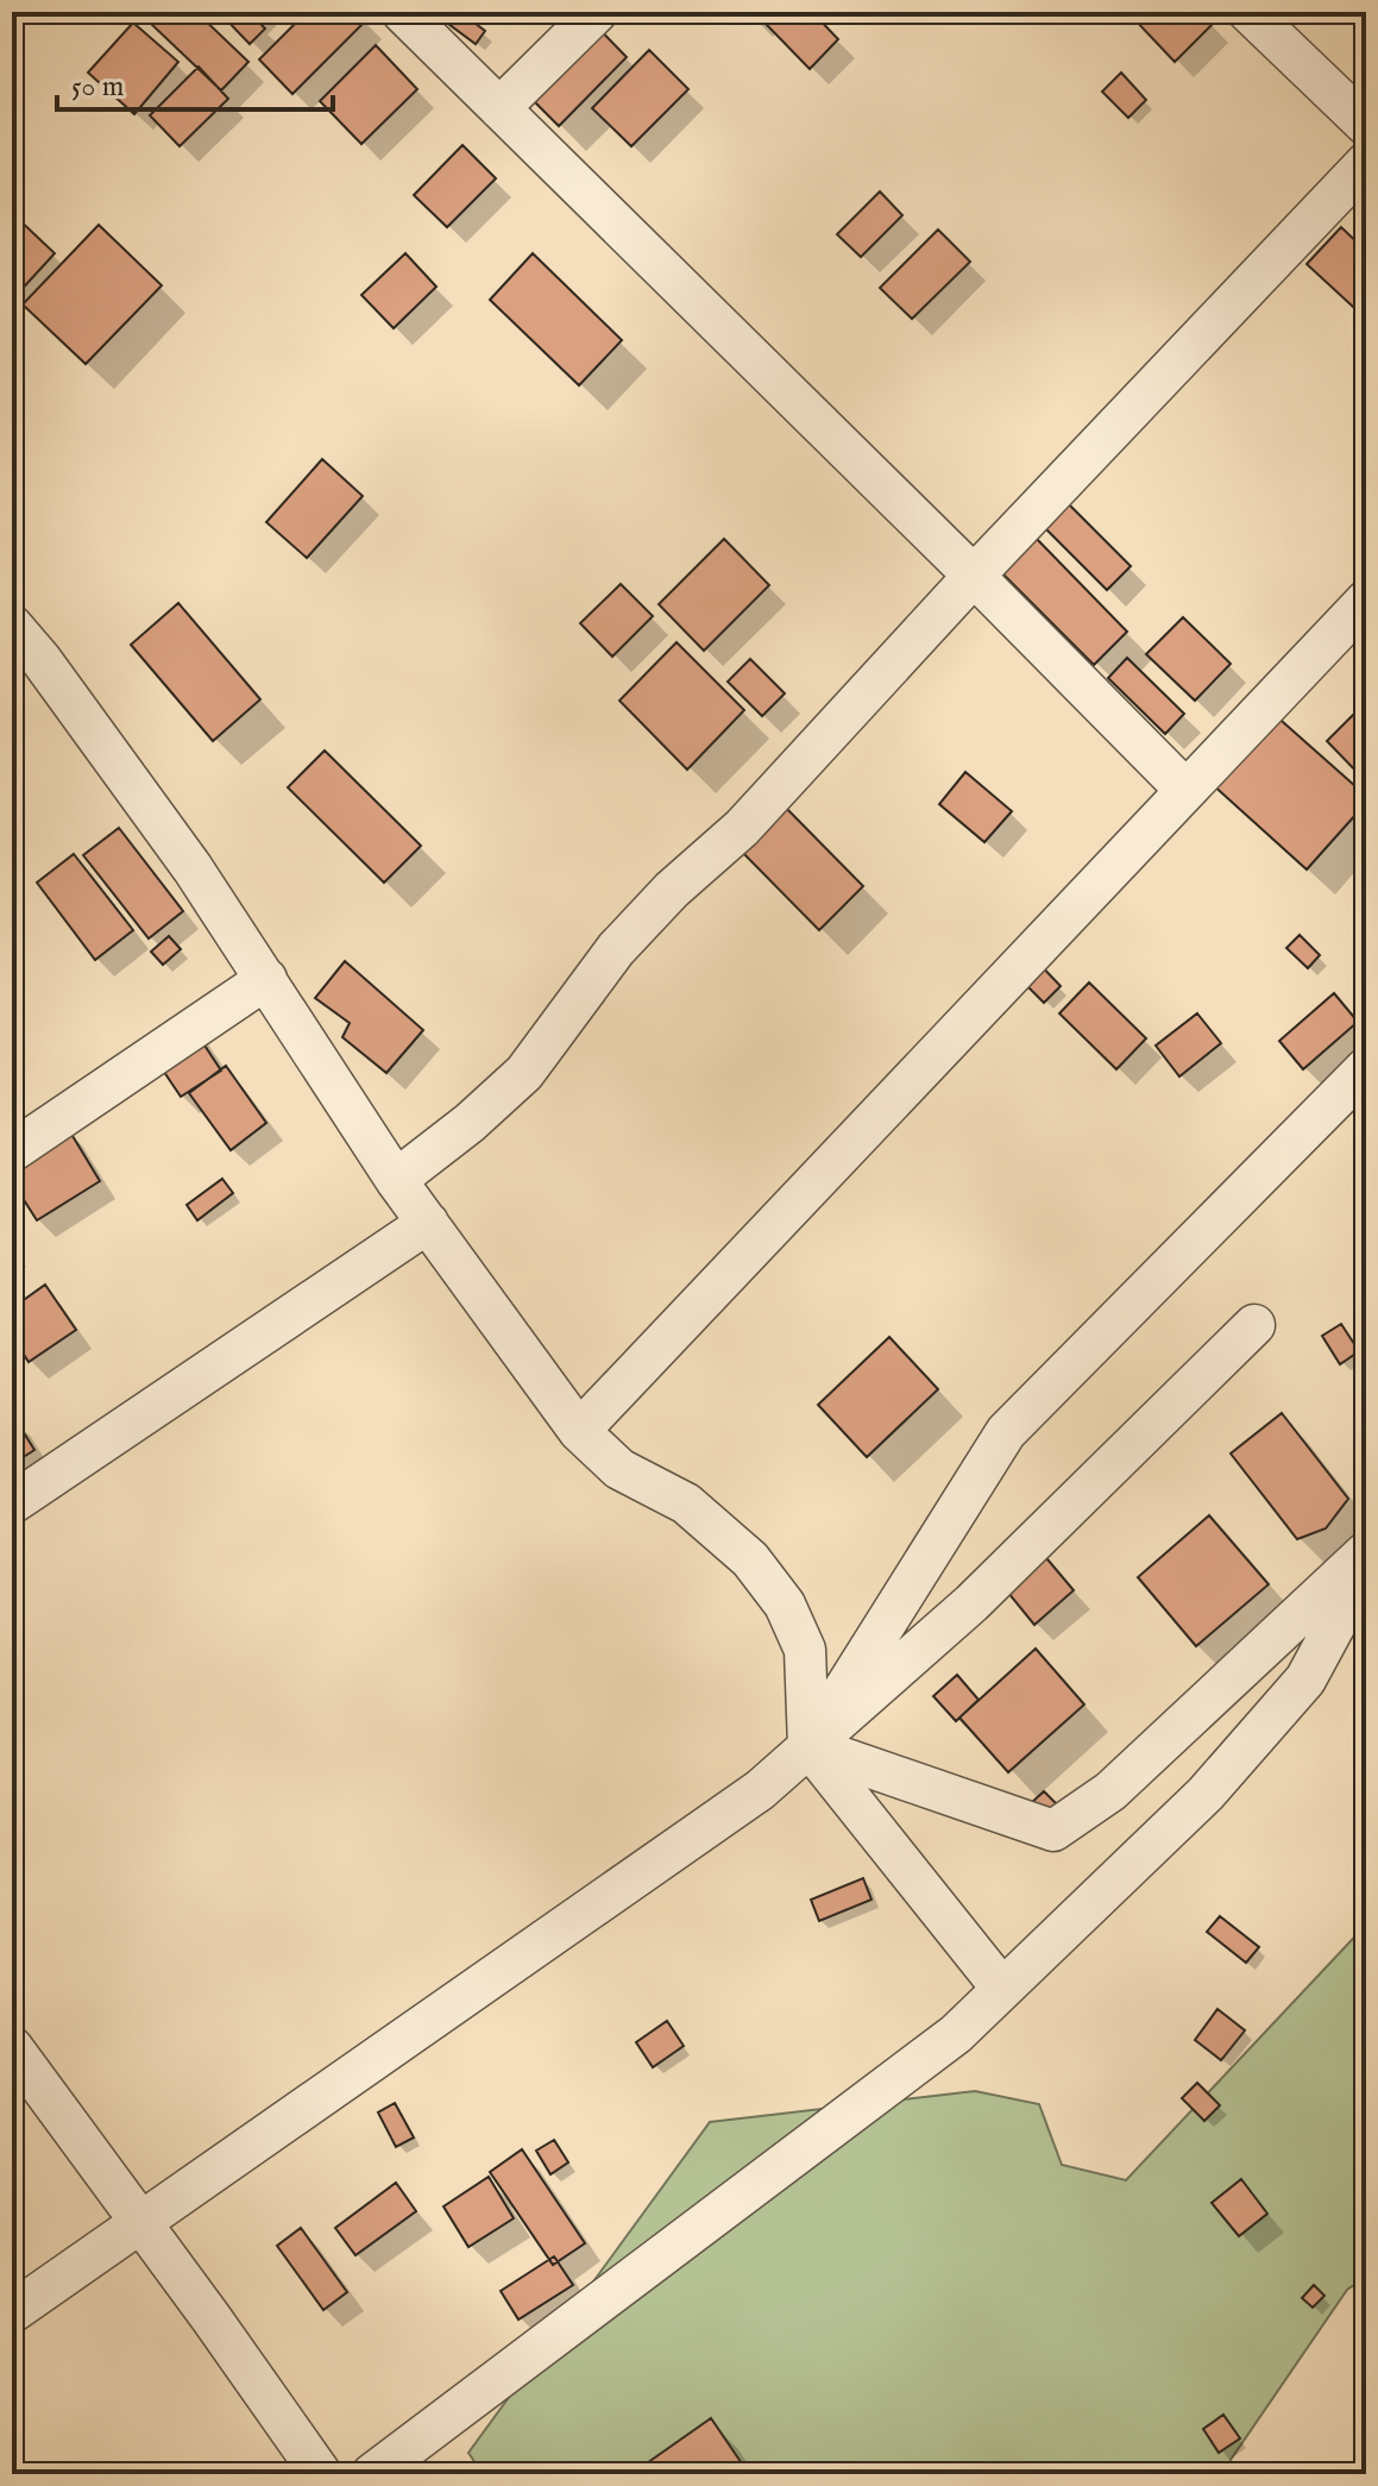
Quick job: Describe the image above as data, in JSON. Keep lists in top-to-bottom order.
{
  "scale_bar": "50 m"
}
